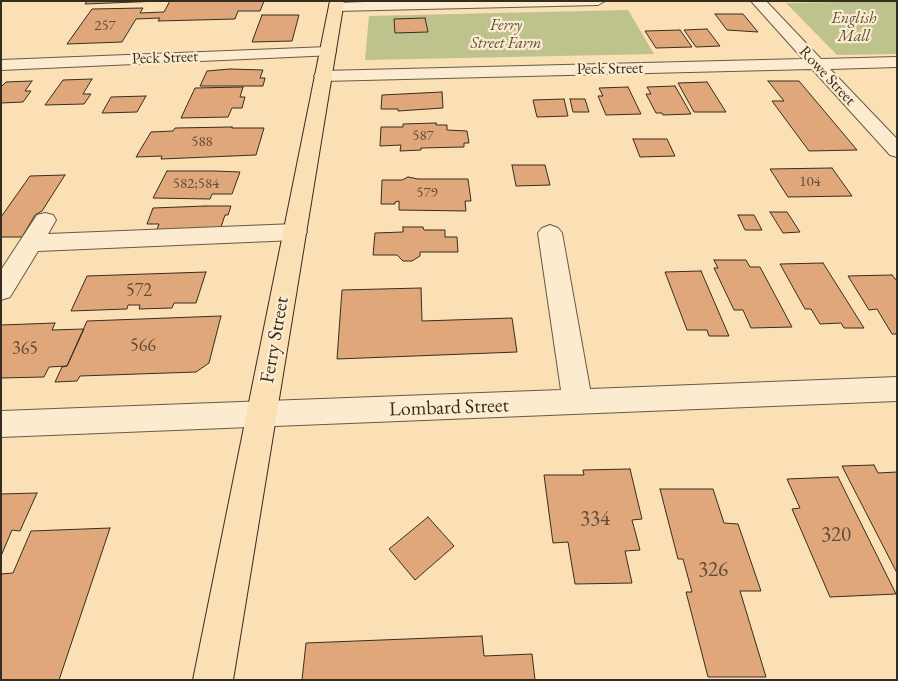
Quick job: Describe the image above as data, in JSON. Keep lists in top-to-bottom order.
{
  "streets": {
    "main road": ["Ferry Street"],
    "street": ["Peck Street", "Rowe Street", "Lombard Street"]
  },
  "crossings": [
    ["Peck Street", "Rowe Street"],
    ["Peck Street", "Ferry Street"],
    ["Ferry Street", "Lombard Street"]
  ],
  "parks": ["English Mall", "Ferry Street Farm"],
  "house_numbers": [
    "257",
    "587",
    "588",
    "104",
    "582;584",
    "579",
    "572",
    "566",
    "365",
    "334",
    "320",
    "326"
  ]
}
